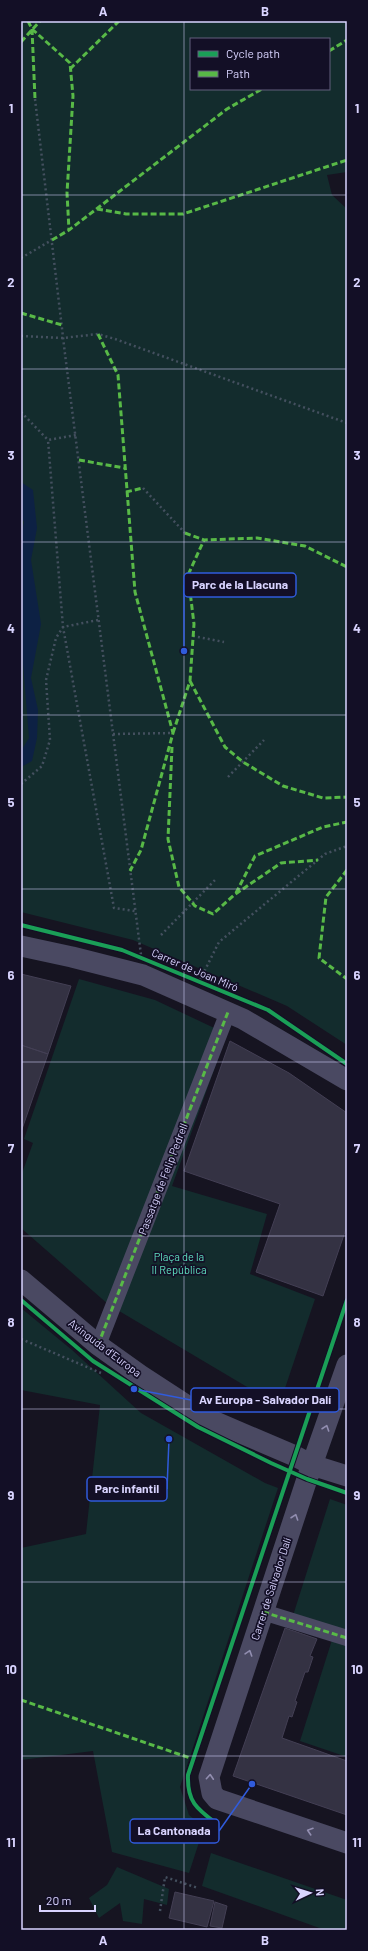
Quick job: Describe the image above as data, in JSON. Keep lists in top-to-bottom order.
{
  "streets": {
    "street": ["Passatge de Felip Pedrell", "Avinguda d'Europa", "Carrer de Salvador Dalí"],
    "cycle path": ["Carrer de Joan Miró"]
  },
  "crossings": [
    ["Passatge de Felip Pedrell", "Avinguda d'Europa"],
    ["Avinguda d'Europa", "Carrer de Salvador Dalí"]
  ],
  "one_way": ["Carrer de Salvador Dalí"],
  "parks": ["Plaça de la II República"],
  "places": [
    "Parc de la Llacuna",
    "Av Europa - Salvador Dalí",
    "Parc infantil",
    "La Cantonada"
  ],
  "legend": ["Cycle path", "Path"],
  "scale_bar": "20 m",
  "north": "right",
  "grid": {
    "columns": ["A", "B"],
    "rows": [
      "1",
      "2",
      "3",
      "4",
      "5",
      "6",
      "7",
      "8",
      "9",
      "10",
      "11"
    ]
  }
}
